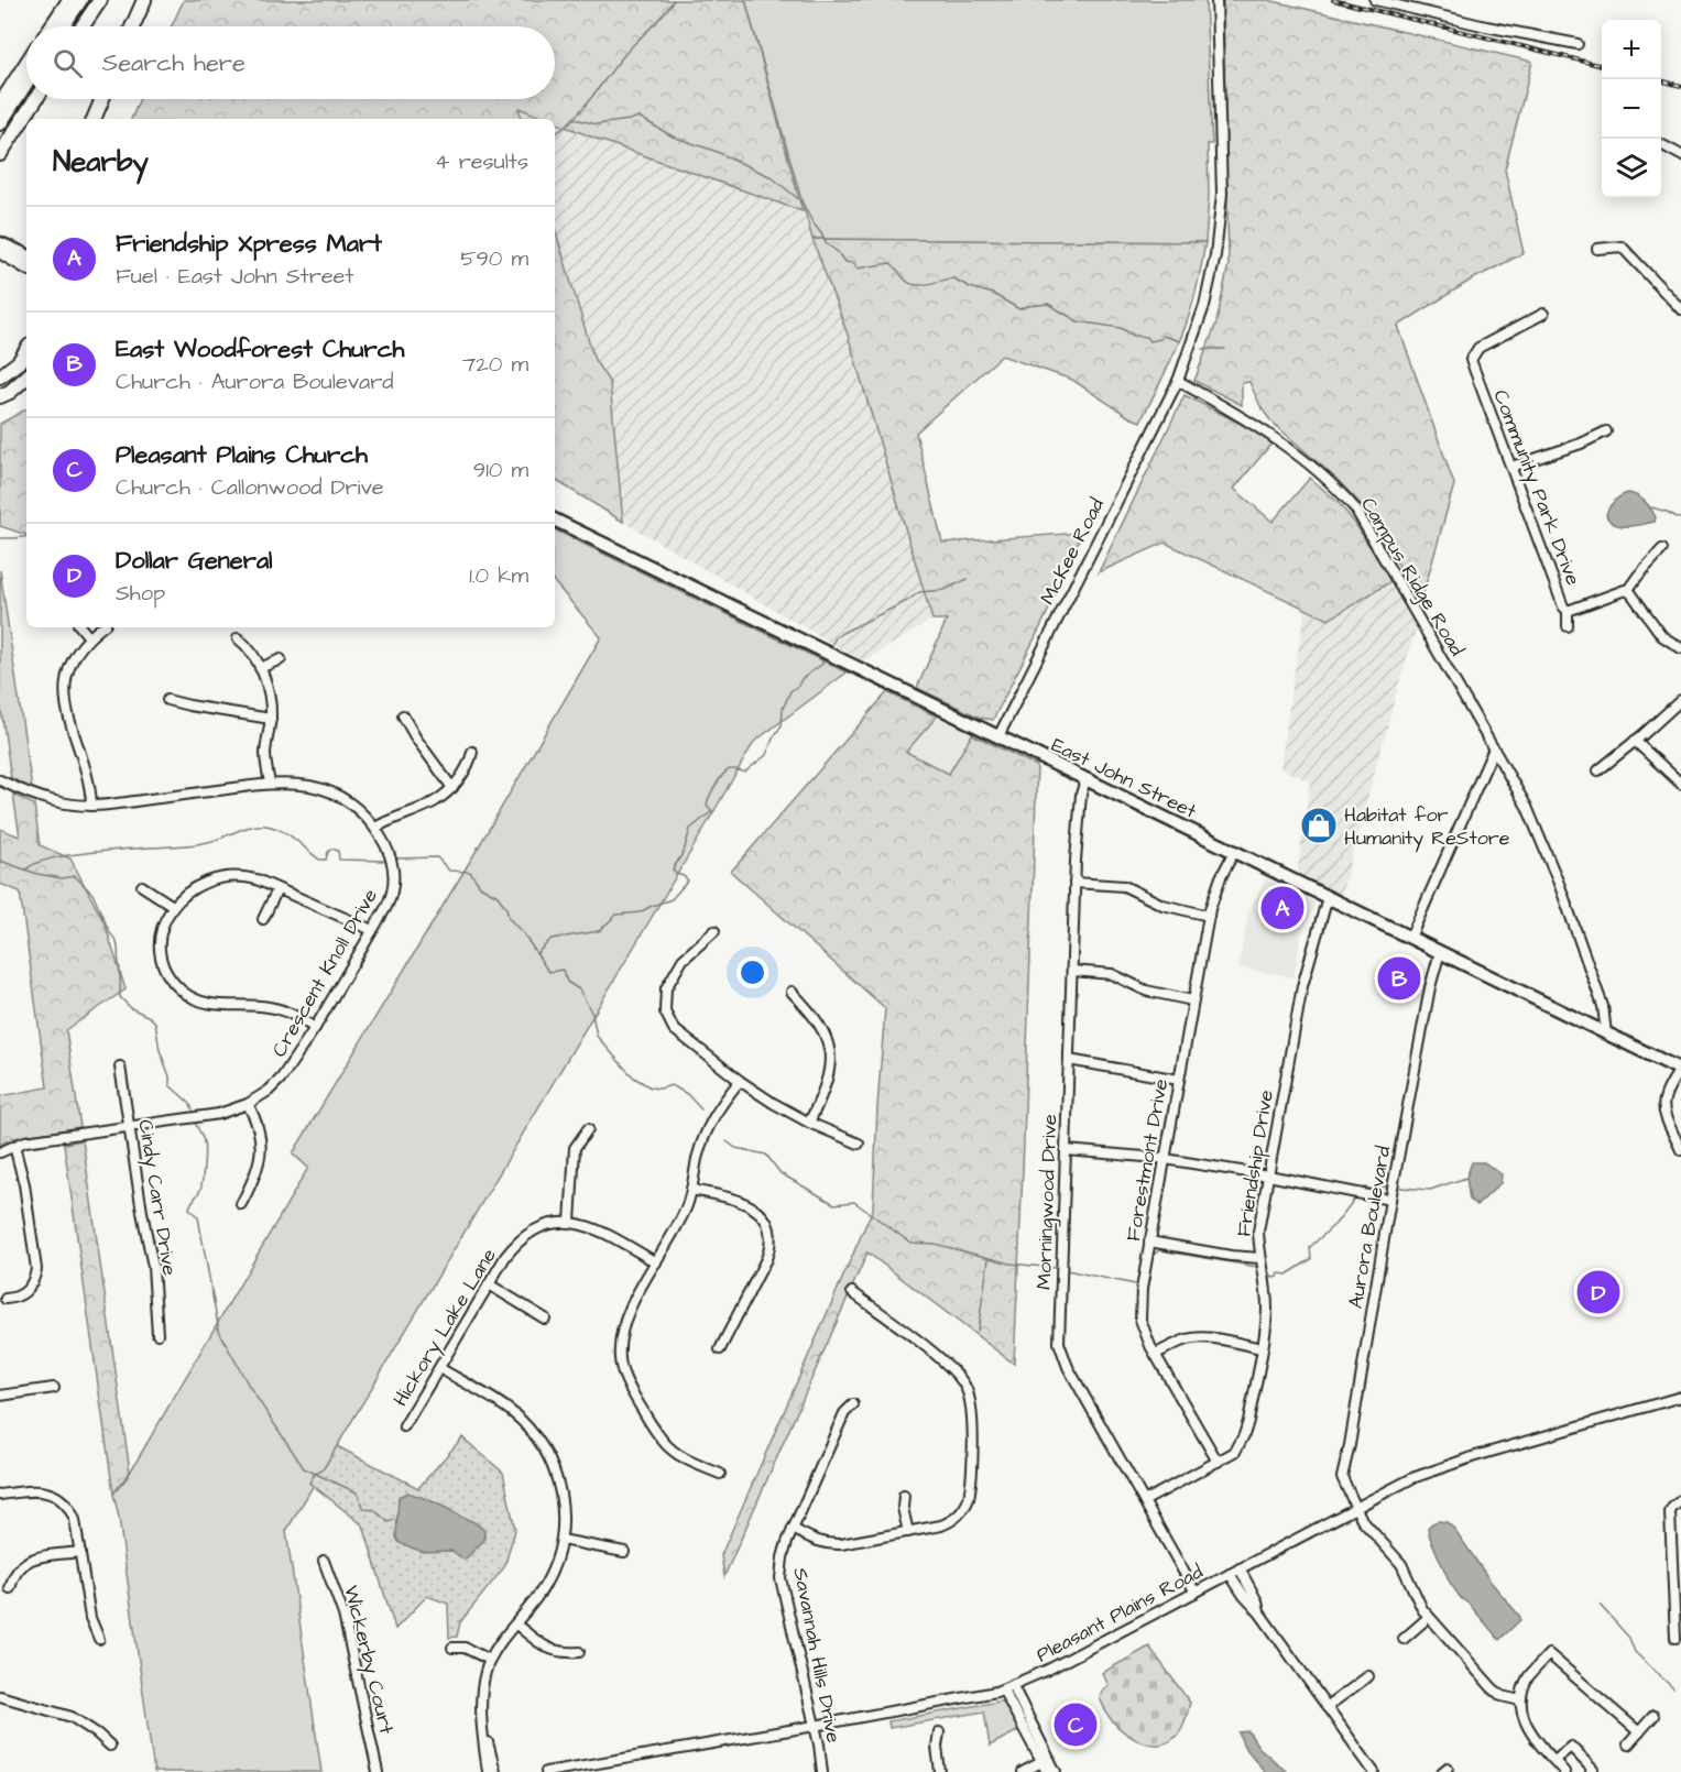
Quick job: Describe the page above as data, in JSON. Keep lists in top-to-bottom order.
{
  "streets": {
    "main road": ["East John Street"],
    "street": [
      "Community Park Drive",
      "McKee Road",
      "Campus Ridge Road",
      "Crescent Knoll Drive",
      "Forestmont Drive",
      "Friendship Drive",
      "Cindy Carr Drive",
      "Morningwood Drive",
      "Aurora Boulevard",
      "Hickory Lake Lane",
      "Pleasant Plains Road",
      "Savannah Hills Drive",
      "Wickerby Court"
    ]
  },
  "crossings": [
    ["McKee Road", "Campus Ridge Road"],
    ["McKee Road", "East John Street"],
    ["Campus Ridge Road", "East John Street"],
    ["East John Street", "Forestmont Drive"],
    ["East John Street", "Friendship Drive"],
    ["East John Street", "Morningwood Drive"],
    ["East John Street", "Aurora Boulevard"],
    ["Crescent Knoll Drive", "Cindy Carr Drive"],
    ["Forestmont Drive", "Friendship Drive"],
    ["Friendship Drive", "Morningwood Drive"],
    ["Morningwood Drive", "Pleasant Plains Road"],
    ["Aurora Boulevard", "Pleasant Plains Road"],
    ["Pleasant Plains Road", "Savannah Hills Drive"]
  ],
  "places": {
    "shop": ["Habitat for Humanity ReStore"]
  },
  "page": {
    "map_buttons": ["+", "−"],
    "search": "Search here",
    "heading": ["Nearby", "4 results"],
    "list": [
      {
        "mark": "A",
        "name": "Friendship Xpress Mart",
        "note": "Fuel · East John Street",
        "value": "590 m"
      },
      {
        "mark": "B",
        "name": "East Woodforest Church",
        "note": "Church · Aurora Boulevard",
        "value": "720 m"
      },
      {
        "mark": "C",
        "name": "Pleasant Plains Church",
        "note": "Church · Callonwood Drive",
        "value": "910 m"
      },
      {
        "mark": "D",
        "name": "Dollar General",
        "note": "Shop",
        "value": "1.0 km"
      }
    ],
    "pins": [
      "A",
      "B",
      "D",
      "C"
    ]
  }
}
